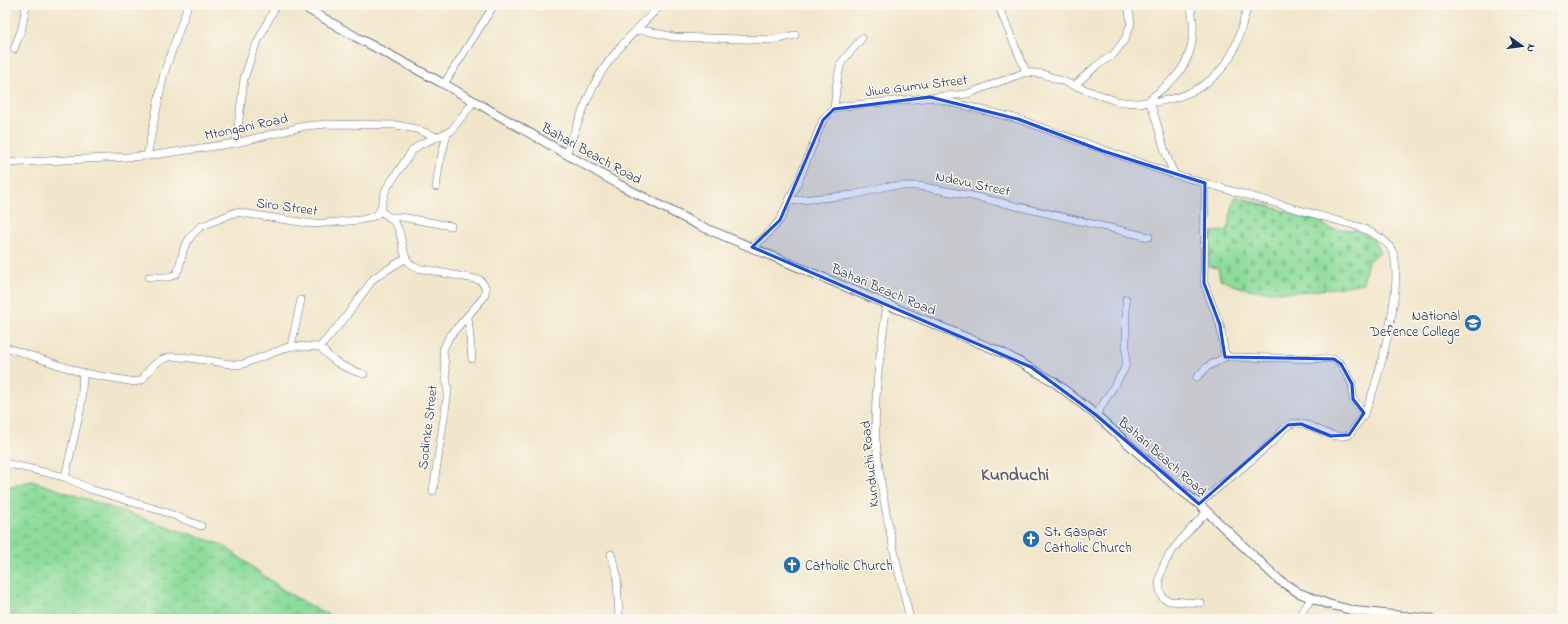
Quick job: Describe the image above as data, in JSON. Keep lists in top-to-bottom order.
{
  "streets": {
    "street": [
      "Jiwe Gumu Street",
      "Mtongani Road",
      "Bahari Beach Road",
      "Ndevu Street",
      "Siro Street",
      "Sodinke Street",
      "Kunduchi Road"
    ]
  },
  "crossings": [
    ["Bahari Beach Road", "Kunduchi Road"]
  ],
  "districts": ["Kunduchi"],
  "places": {
    "school or university": ["National Defence College"],
    "church": ["St. Gaspar Catholic Church", "Catholic Church"]
  },
  "north": "right"
}
